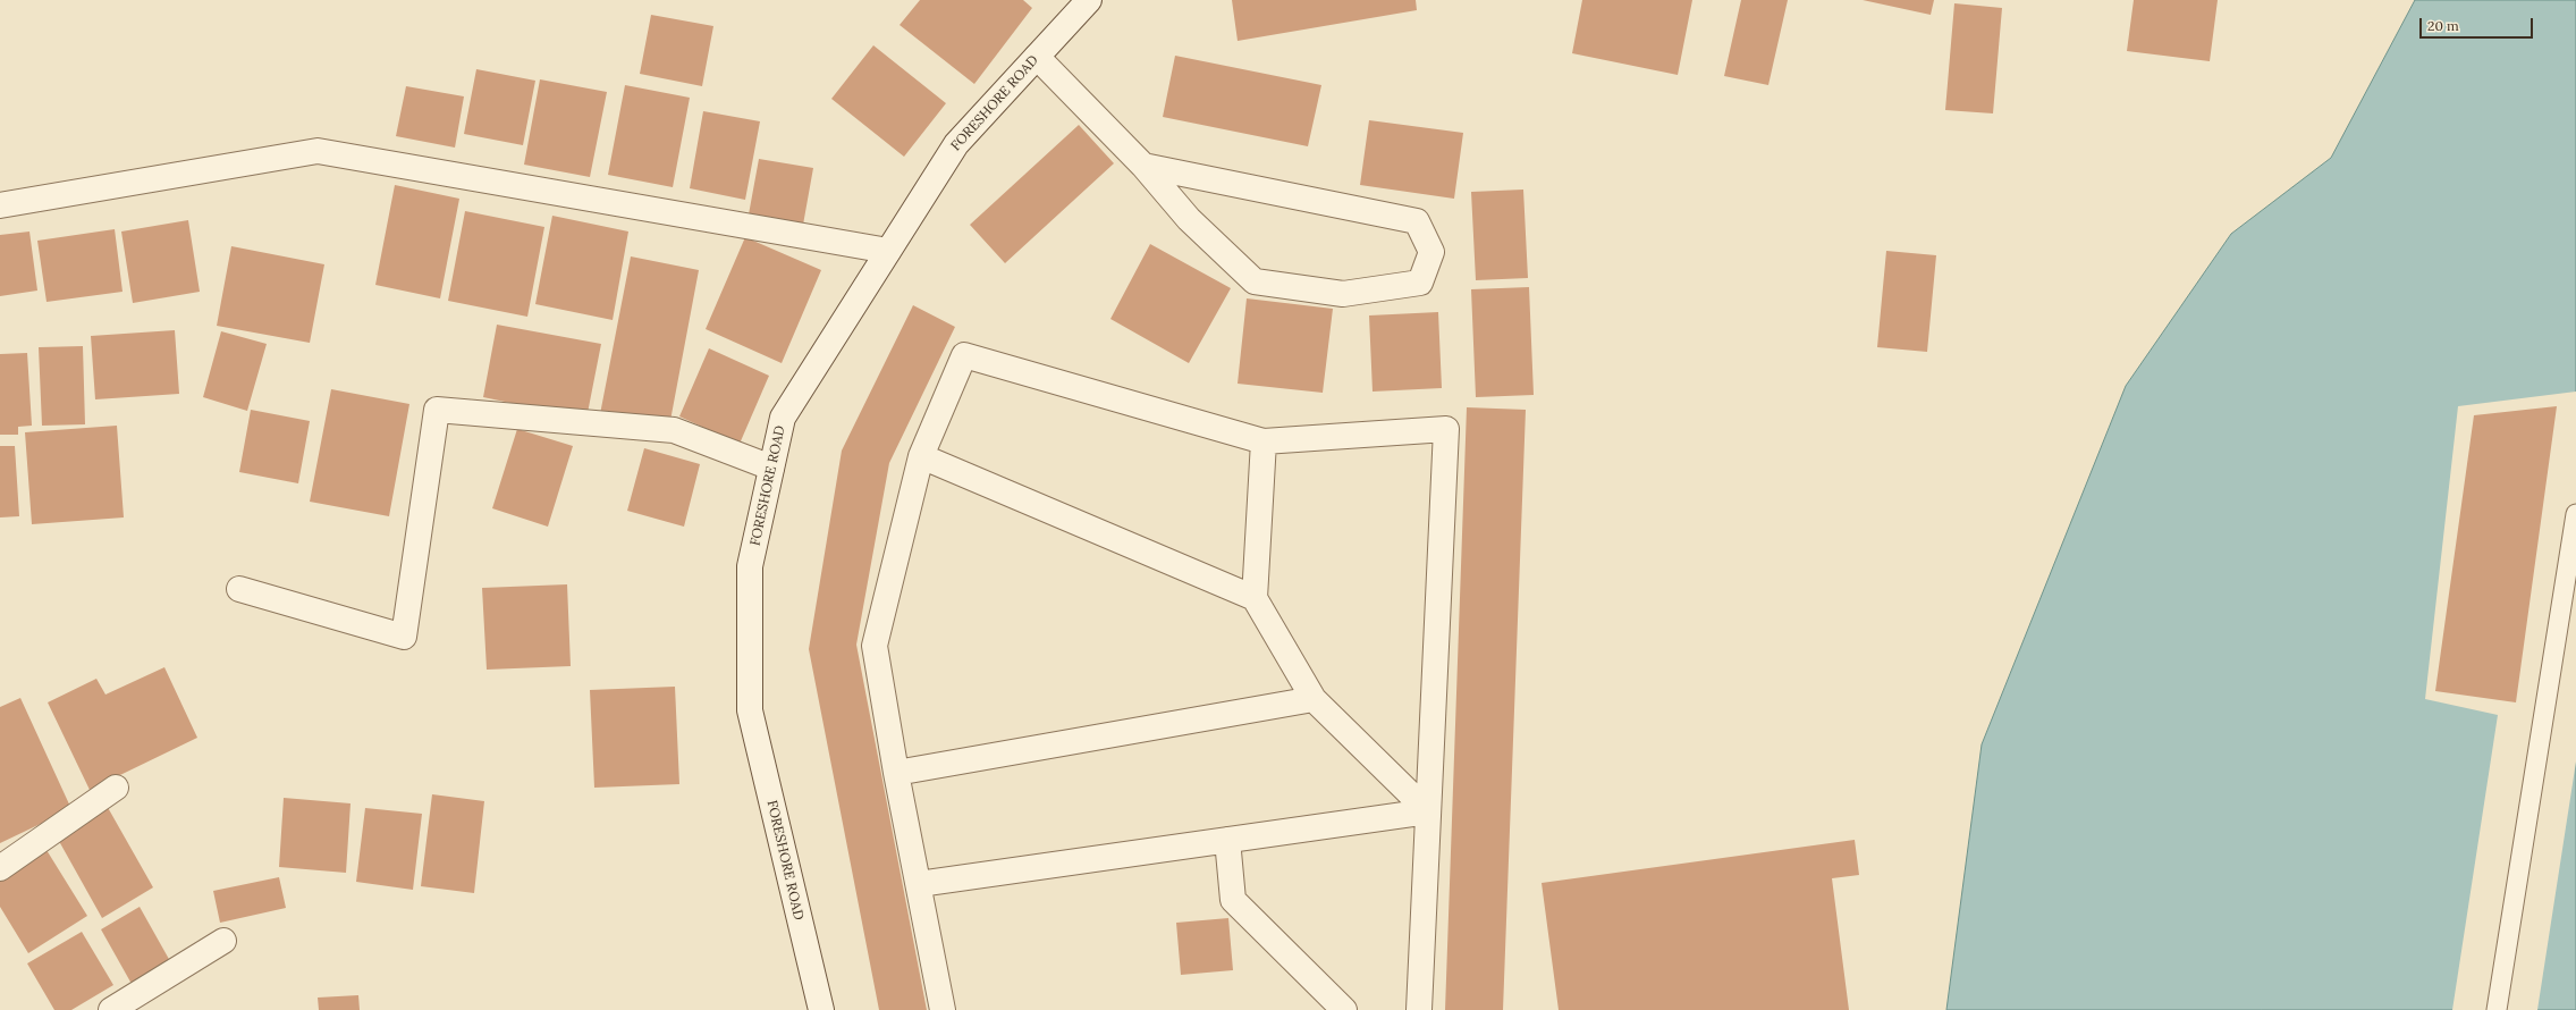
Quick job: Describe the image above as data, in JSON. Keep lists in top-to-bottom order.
{
  "streets": {
    "street": ["FORESHORE ROAD"]
  },
  "scale_bar": "20 m"
}
